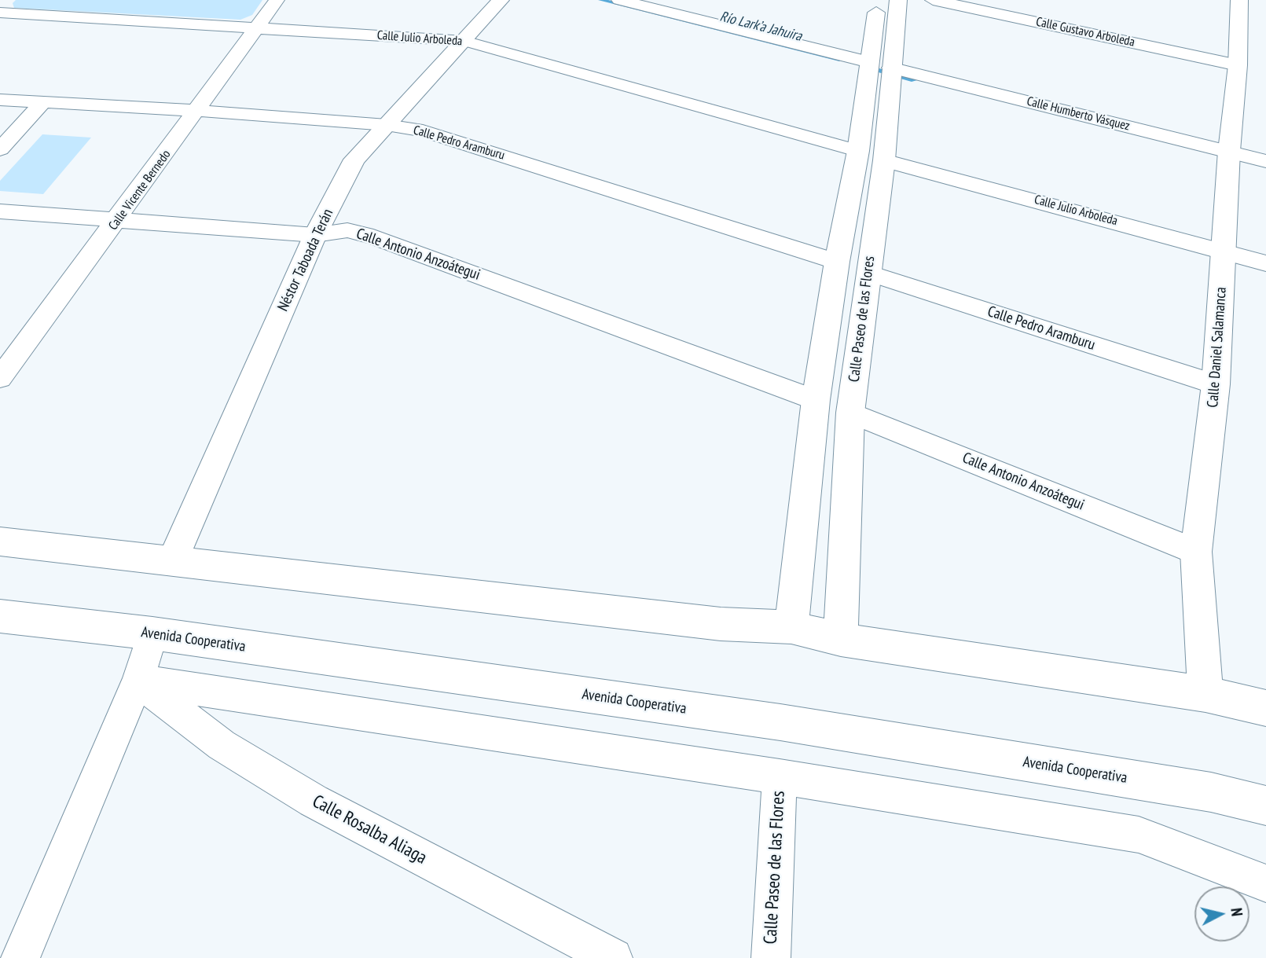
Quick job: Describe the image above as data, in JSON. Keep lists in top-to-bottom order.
{
  "streets": {
    "street": [
      "Calle Gustavo Arboleda",
      "Calle Julio Arboleda",
      "Calle Humberto Vásquez",
      "Calle Pedro Aramburu",
      "Calle Vicente Bernedo",
      "Calle Antonio Anzoátegui",
      "Néstor Taboada Terán",
      "Calle Paseo de las Flores",
      "Calle Daniel Salamanca",
      "Avenida Cooperativa",
      "Calle Rosalba Aliaga"
    ]
  },
  "crossings": [
    ["Calle Gustavo Arboleda", "Calle Daniel Salamanca"],
    ["Calle Julio Arboleda", "Calle Vicente Bernedo"],
    ["Calle Julio Arboleda", "Néstor Taboada Terán"],
    ["Calle Julio Arboleda", "Calle Paseo de las Flores"],
    ["Calle Julio Arboleda", "Calle Daniel Salamanca"],
    ["Calle Humberto Vásquez", "Calle Paseo de las Flores"],
    ["Calle Humberto Vásquez", "Calle Daniel Salamanca"],
    ["Calle Pedro Aramburu", "Calle Vicente Bernedo"],
    ["Calle Pedro Aramburu", "Néstor Taboada Terán"],
    ["Calle Pedro Aramburu", "Calle Paseo de las Flores"],
    ["Calle Pedro Aramburu", "Calle Daniel Salamanca"],
    ["Calle Vicente Bernedo", "Calle Antonio Anzoátegui"],
    ["Calle Antonio Anzoátegui", "Néstor Taboada Terán"],
    ["Calle Antonio Anzoátegui", "Calle Paseo de las Flores"],
    ["Calle Antonio Anzoátegui", "Calle Daniel Salamanca"]
  ],
  "water": ["Río Lark’a Jahuira"],
  "north": "right"
}
